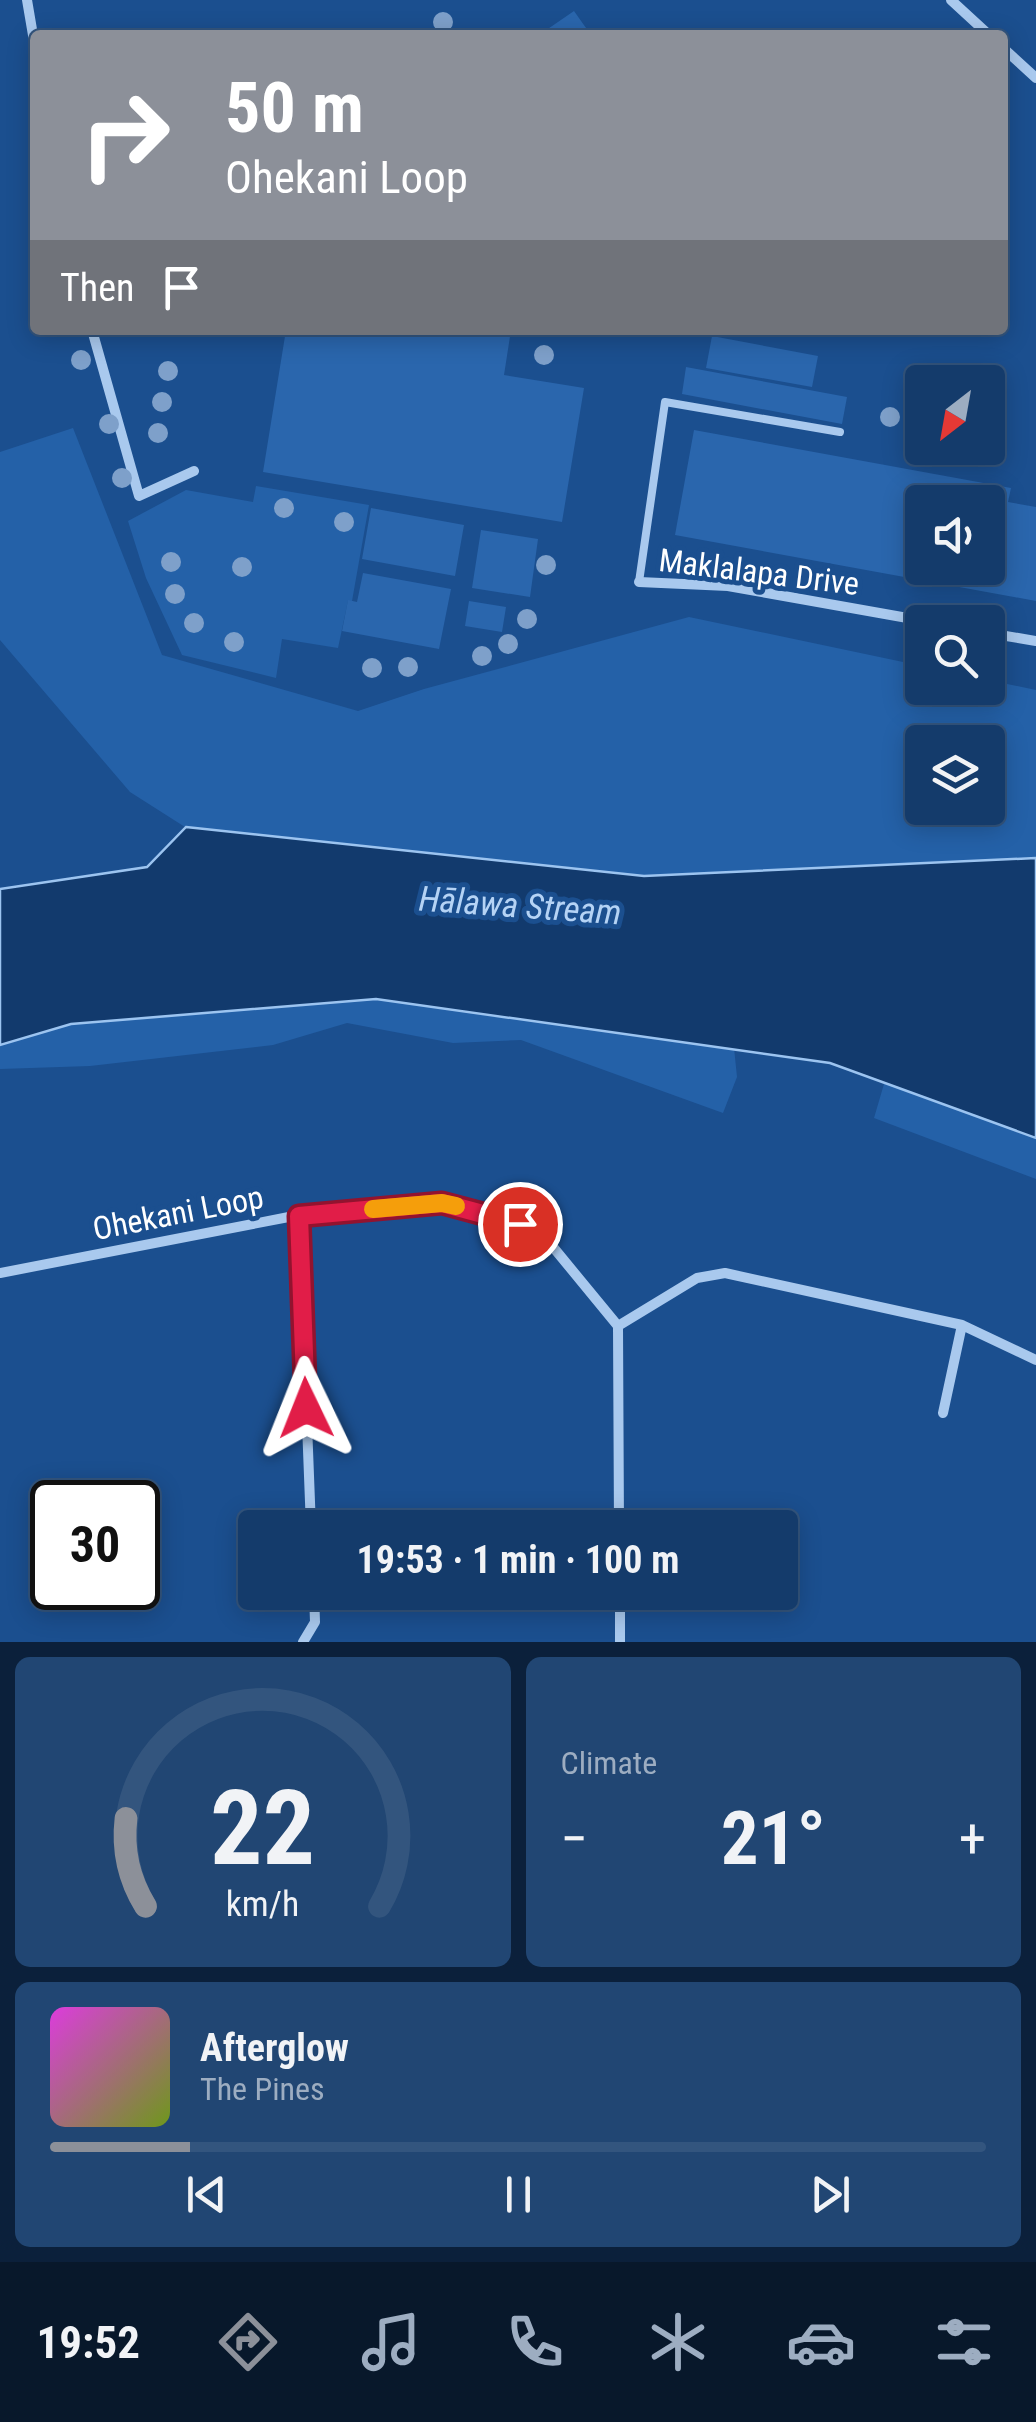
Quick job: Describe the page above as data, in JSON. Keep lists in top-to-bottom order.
{
  "streets": {
    "street": ["Maklalapa Drive", "Ohekani Loop"]
  },
  "water": ["Hālawa Stream"],
  "north": "bottom left",
  "page": {
    "turn": ["50 m", "Ohekani Loop"],
    "then": "Then",
    "limit": "30",
    "trip": "19:53 · 1 min · 100 m",
    "tile": "Climate",
    "heat": ["−", "21°", "+"],
    "song": ["Afterglow", "The Pines"],
    "tabs": "19:52",
    "gauge": ["22", "km/h"]
  }
}
